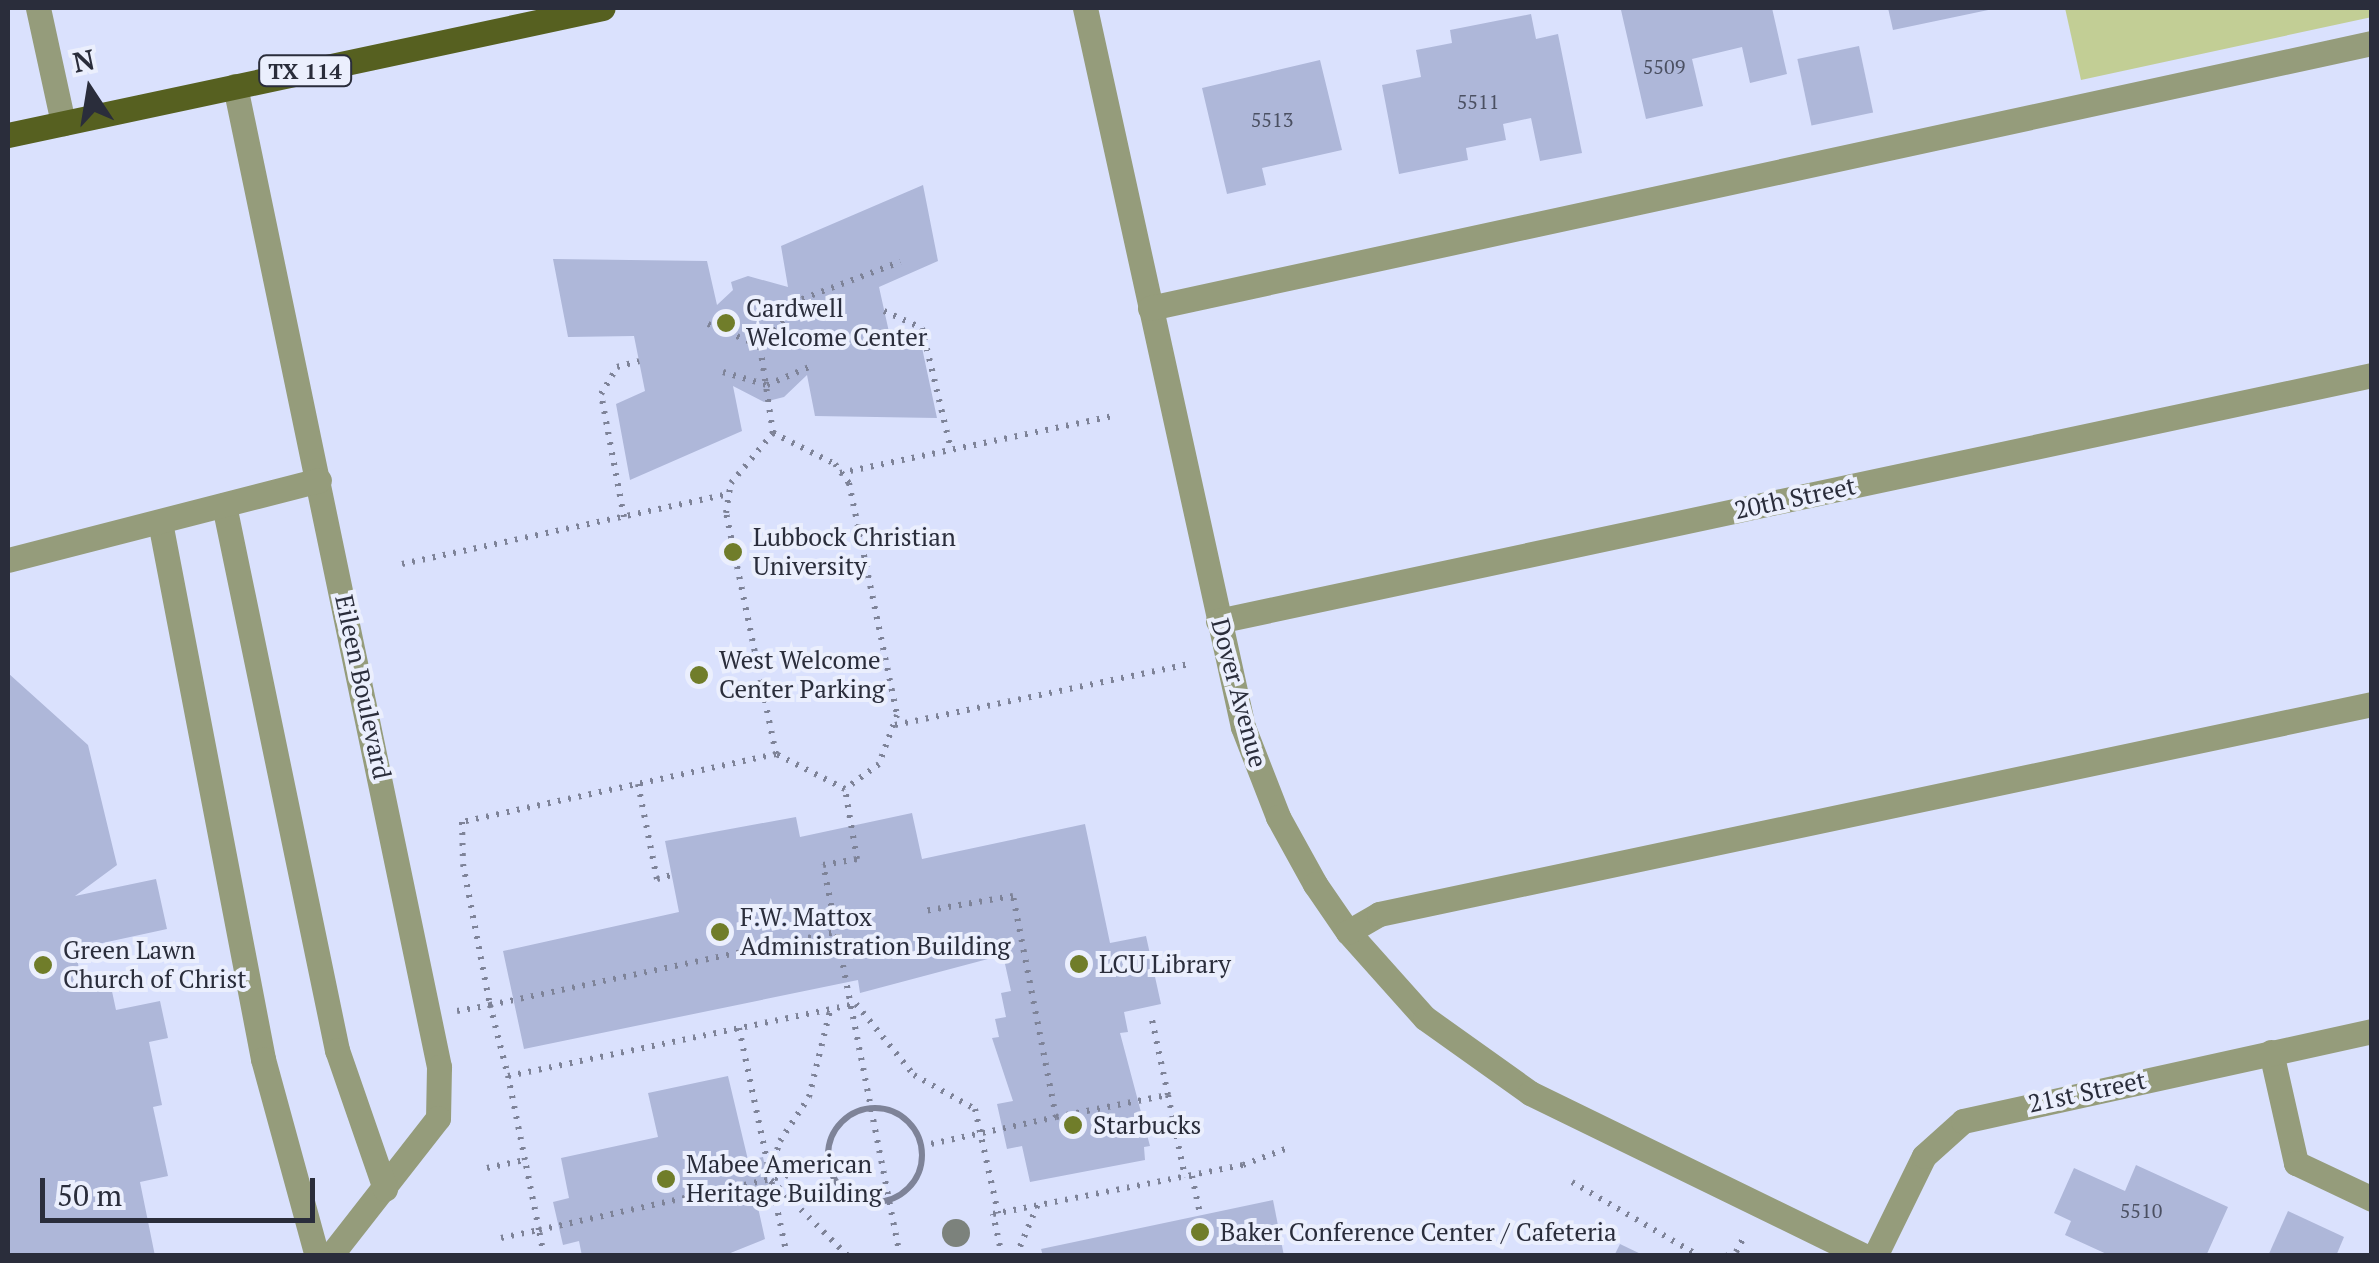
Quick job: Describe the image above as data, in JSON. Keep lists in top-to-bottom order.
{
  "streets": {
    "main road": ["TX 114"],
    "street": [
      "20th Street",
      "Eileen Boulevard",
      "Dover Avenue",
      "21st Street"
    ]
  },
  "crossings": [
    ["TX 114", "Eileen Boulevard"],
    ["20th Street", "Dover Avenue"]
  ],
  "places": [
    "Cardwell Welcome Center",
    "Lubbock Christian University",
    "West Welcome Center Parking",
    "F.W. Mattox Administration Building",
    "LCU Library",
    "Green Lawn Church of Christ",
    "Starbucks",
    "Mabee American Heritage Building",
    "Baker Conference Center / Cafeteria"
  ],
  "house_numbers": [
    "5509",
    "5511",
    "5513",
    "5510"
  ],
  "scale_bar": "50 m",
  "north": "top"
}
